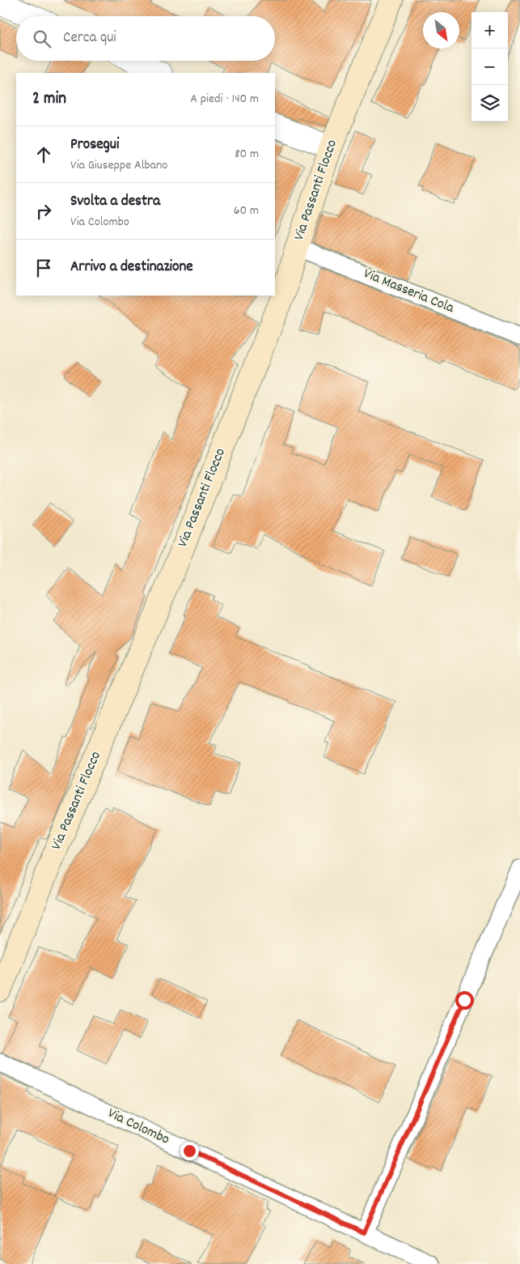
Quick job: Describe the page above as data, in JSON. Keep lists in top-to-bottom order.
{
  "streets": {
    "main road": ["Via Passanti Flocco"],
    "street": ["Via Masseria Cola", "Via Colombo"]
  },
  "crossings": [
    ["Via Passanti Flocco", "Via Masseria Cola"]
  ],
  "north": "bottom right",
  "page": {
    "map_buttons": ["+", "−"],
    "search": "Cerca qui",
    "heading": ["2 min", "A piedi · 140 m"],
    "list": [
      ["Prosegui", "Via Giuseppe Albano", "80 m"],
      ["Svolta a destra", "Via Colombo", "60 m"],
      "Arrivo a destinazione"
    ]
  }
}
